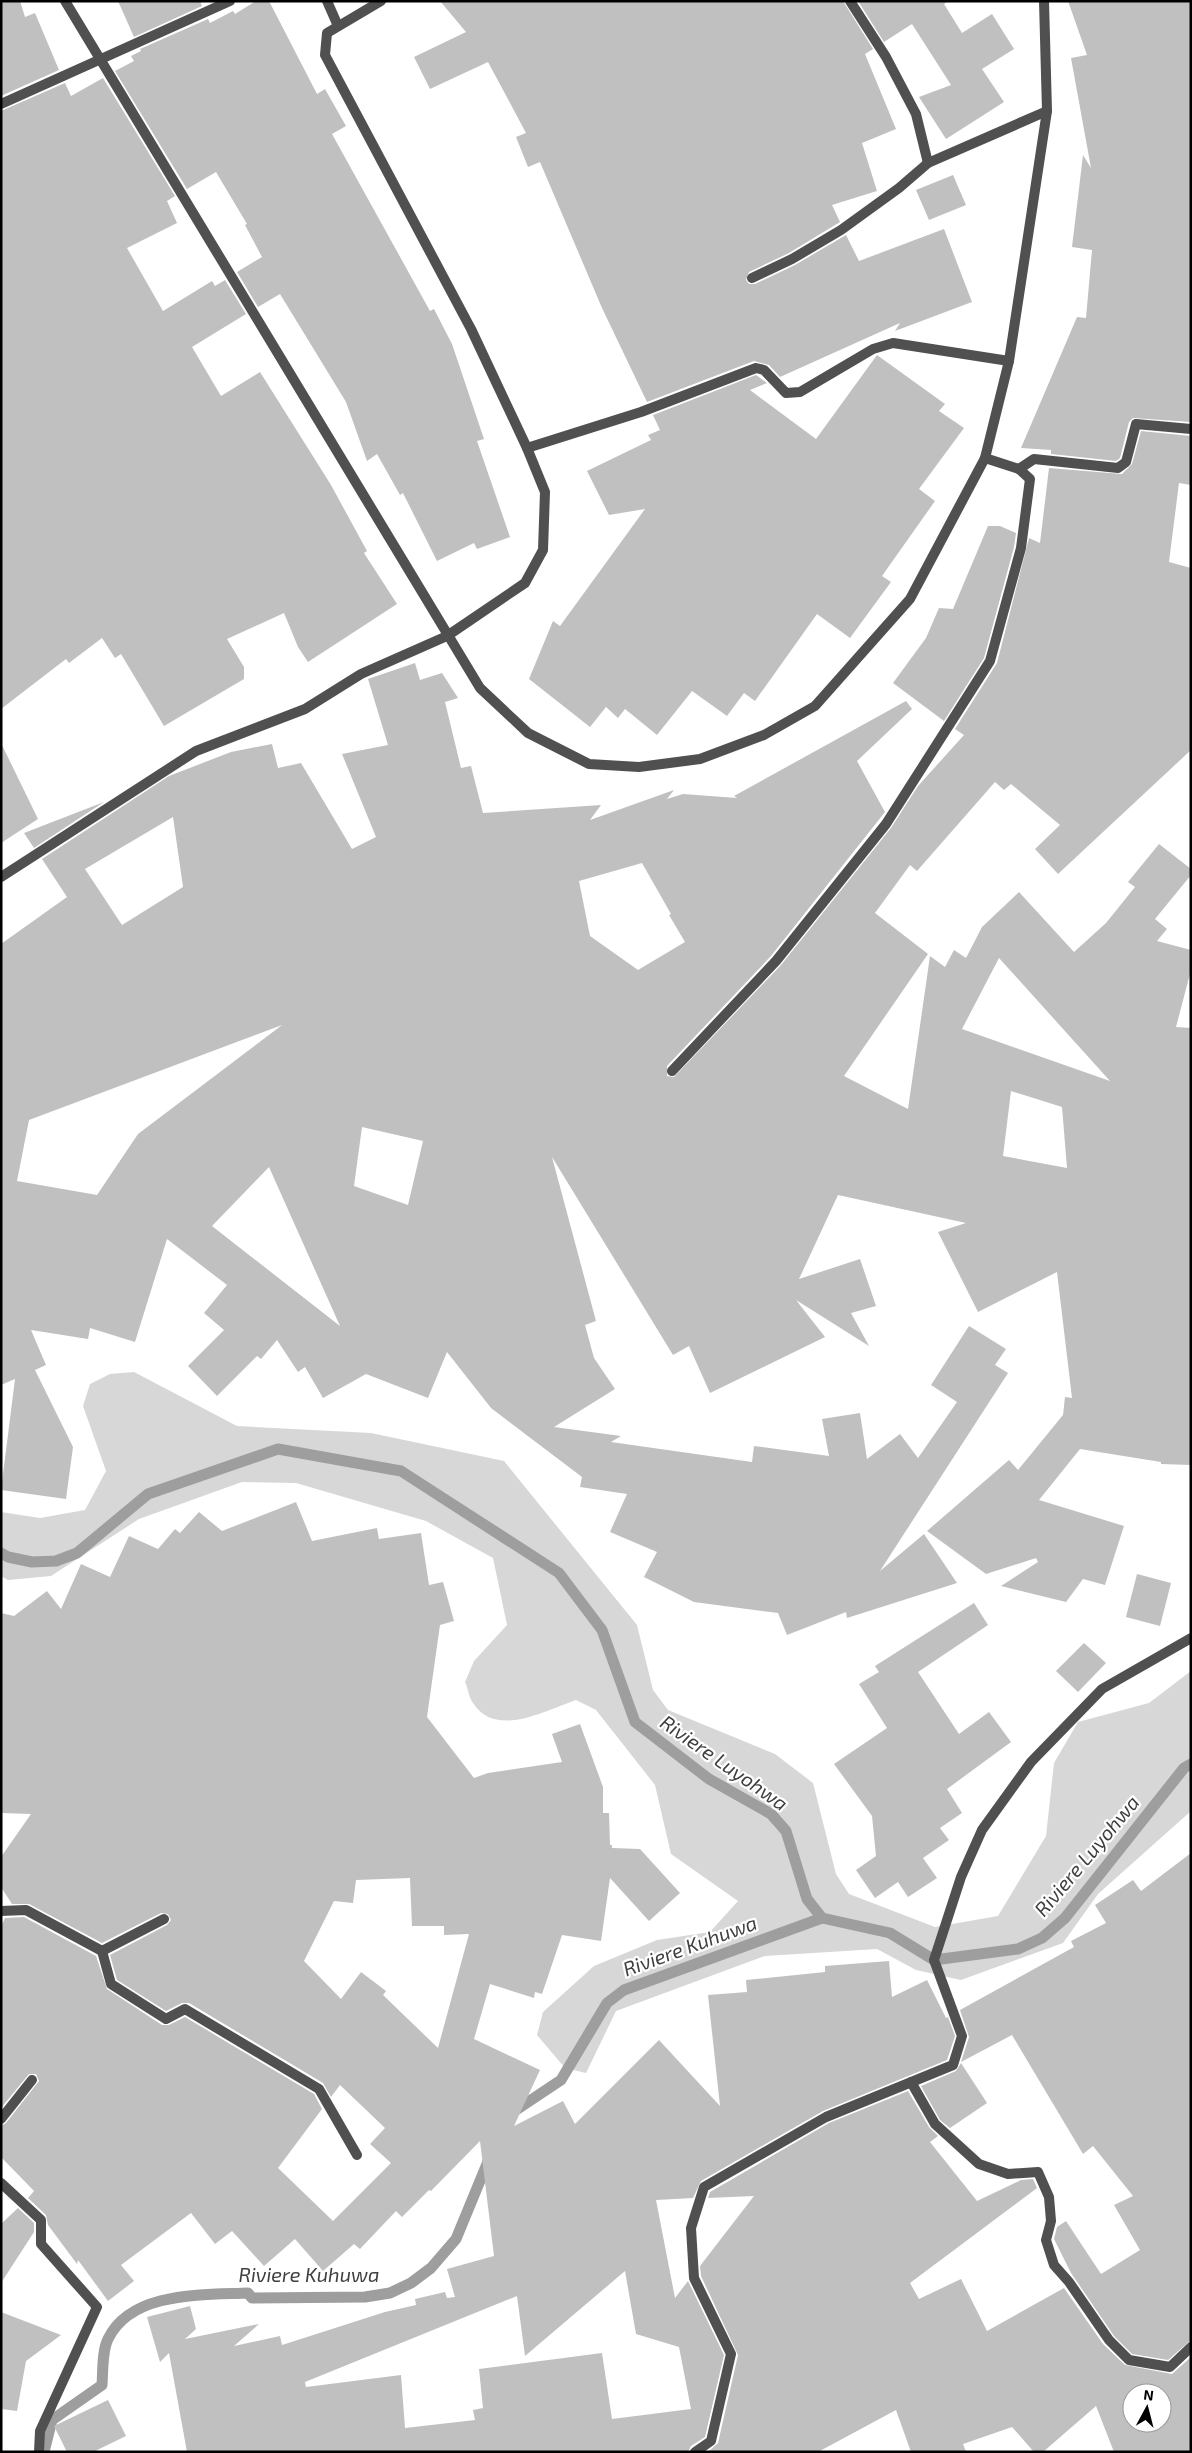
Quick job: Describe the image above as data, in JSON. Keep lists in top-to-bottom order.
{
  "water": ["Riviere Luyohwa", "Riviere Kuhuwa"],
  "north": "top"
}
